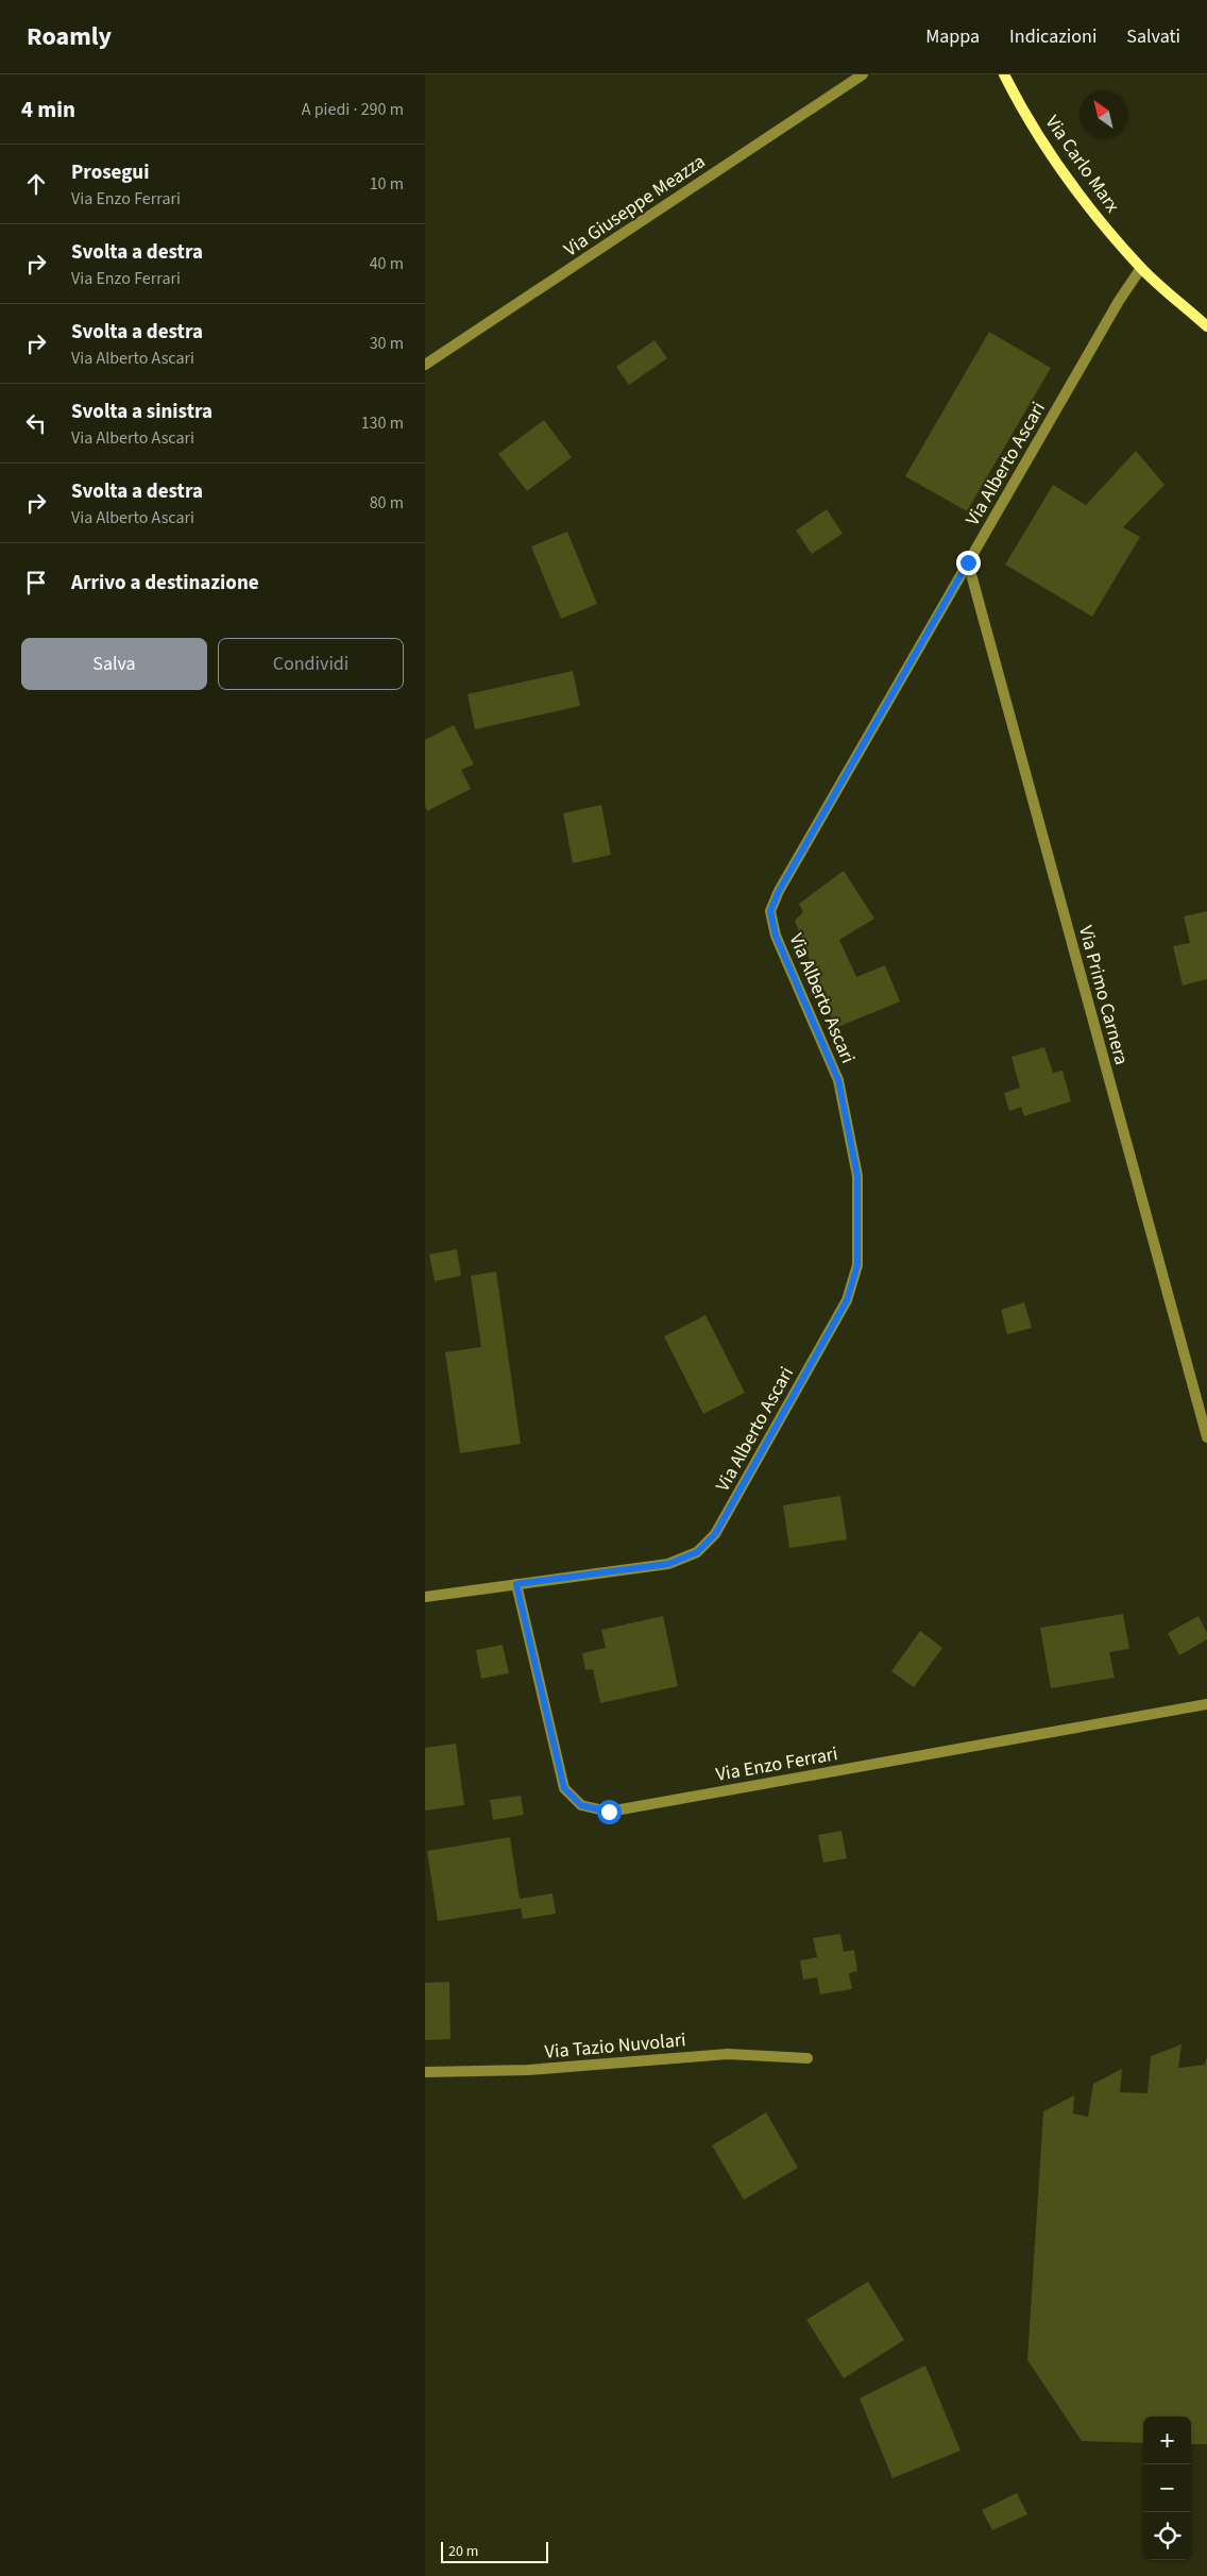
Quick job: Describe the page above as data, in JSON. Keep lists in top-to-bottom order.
{
  "streets": {
    "main road": ["Via Carlo Marx"],
    "street": [
      "Via Giuseppe Meazza",
      "Via Alberto Ascari",
      "Via Primo Carnera",
      "Via Enzo Ferrari",
      "Via Tazio Nuvolari"
    ]
  },
  "crossings": [
    ["Via Carlo Marx", "Via Alberto Ascari"],
    ["Via Alberto Ascari", "Via Primo Carnera"],
    ["Via Alberto Ascari", "Via Enzo Ferrari"]
  ],
  "scale_bar": "20 m",
  "north": "top left",
  "page": {
    "header": "Roamly",
    "nav": ["Mappa", "Indicazioni", "Salvati"],
    "heading": ["4 min", "A piedi · 290 m"],
    "list": [
      ["Prosegui", "Via Enzo Ferrari", "10 m"],
      ["Svolta a destra", "Via Enzo Ferrari", "40 m"],
      ["Svolta a destra", "Via Alberto Ascari", "30 m"],
      ["Svolta a sinistra", "Via Alberto Ascari", "130 m"],
      ["Svolta a destra", "Via Alberto Ascari", "80 m"],
      "Arrivo a destinazione"
    ],
    "buttons": ["Salva", "Condividi"],
    "map_buttons": ["+", "−"],
    "scale": "20 m"
  }
}
